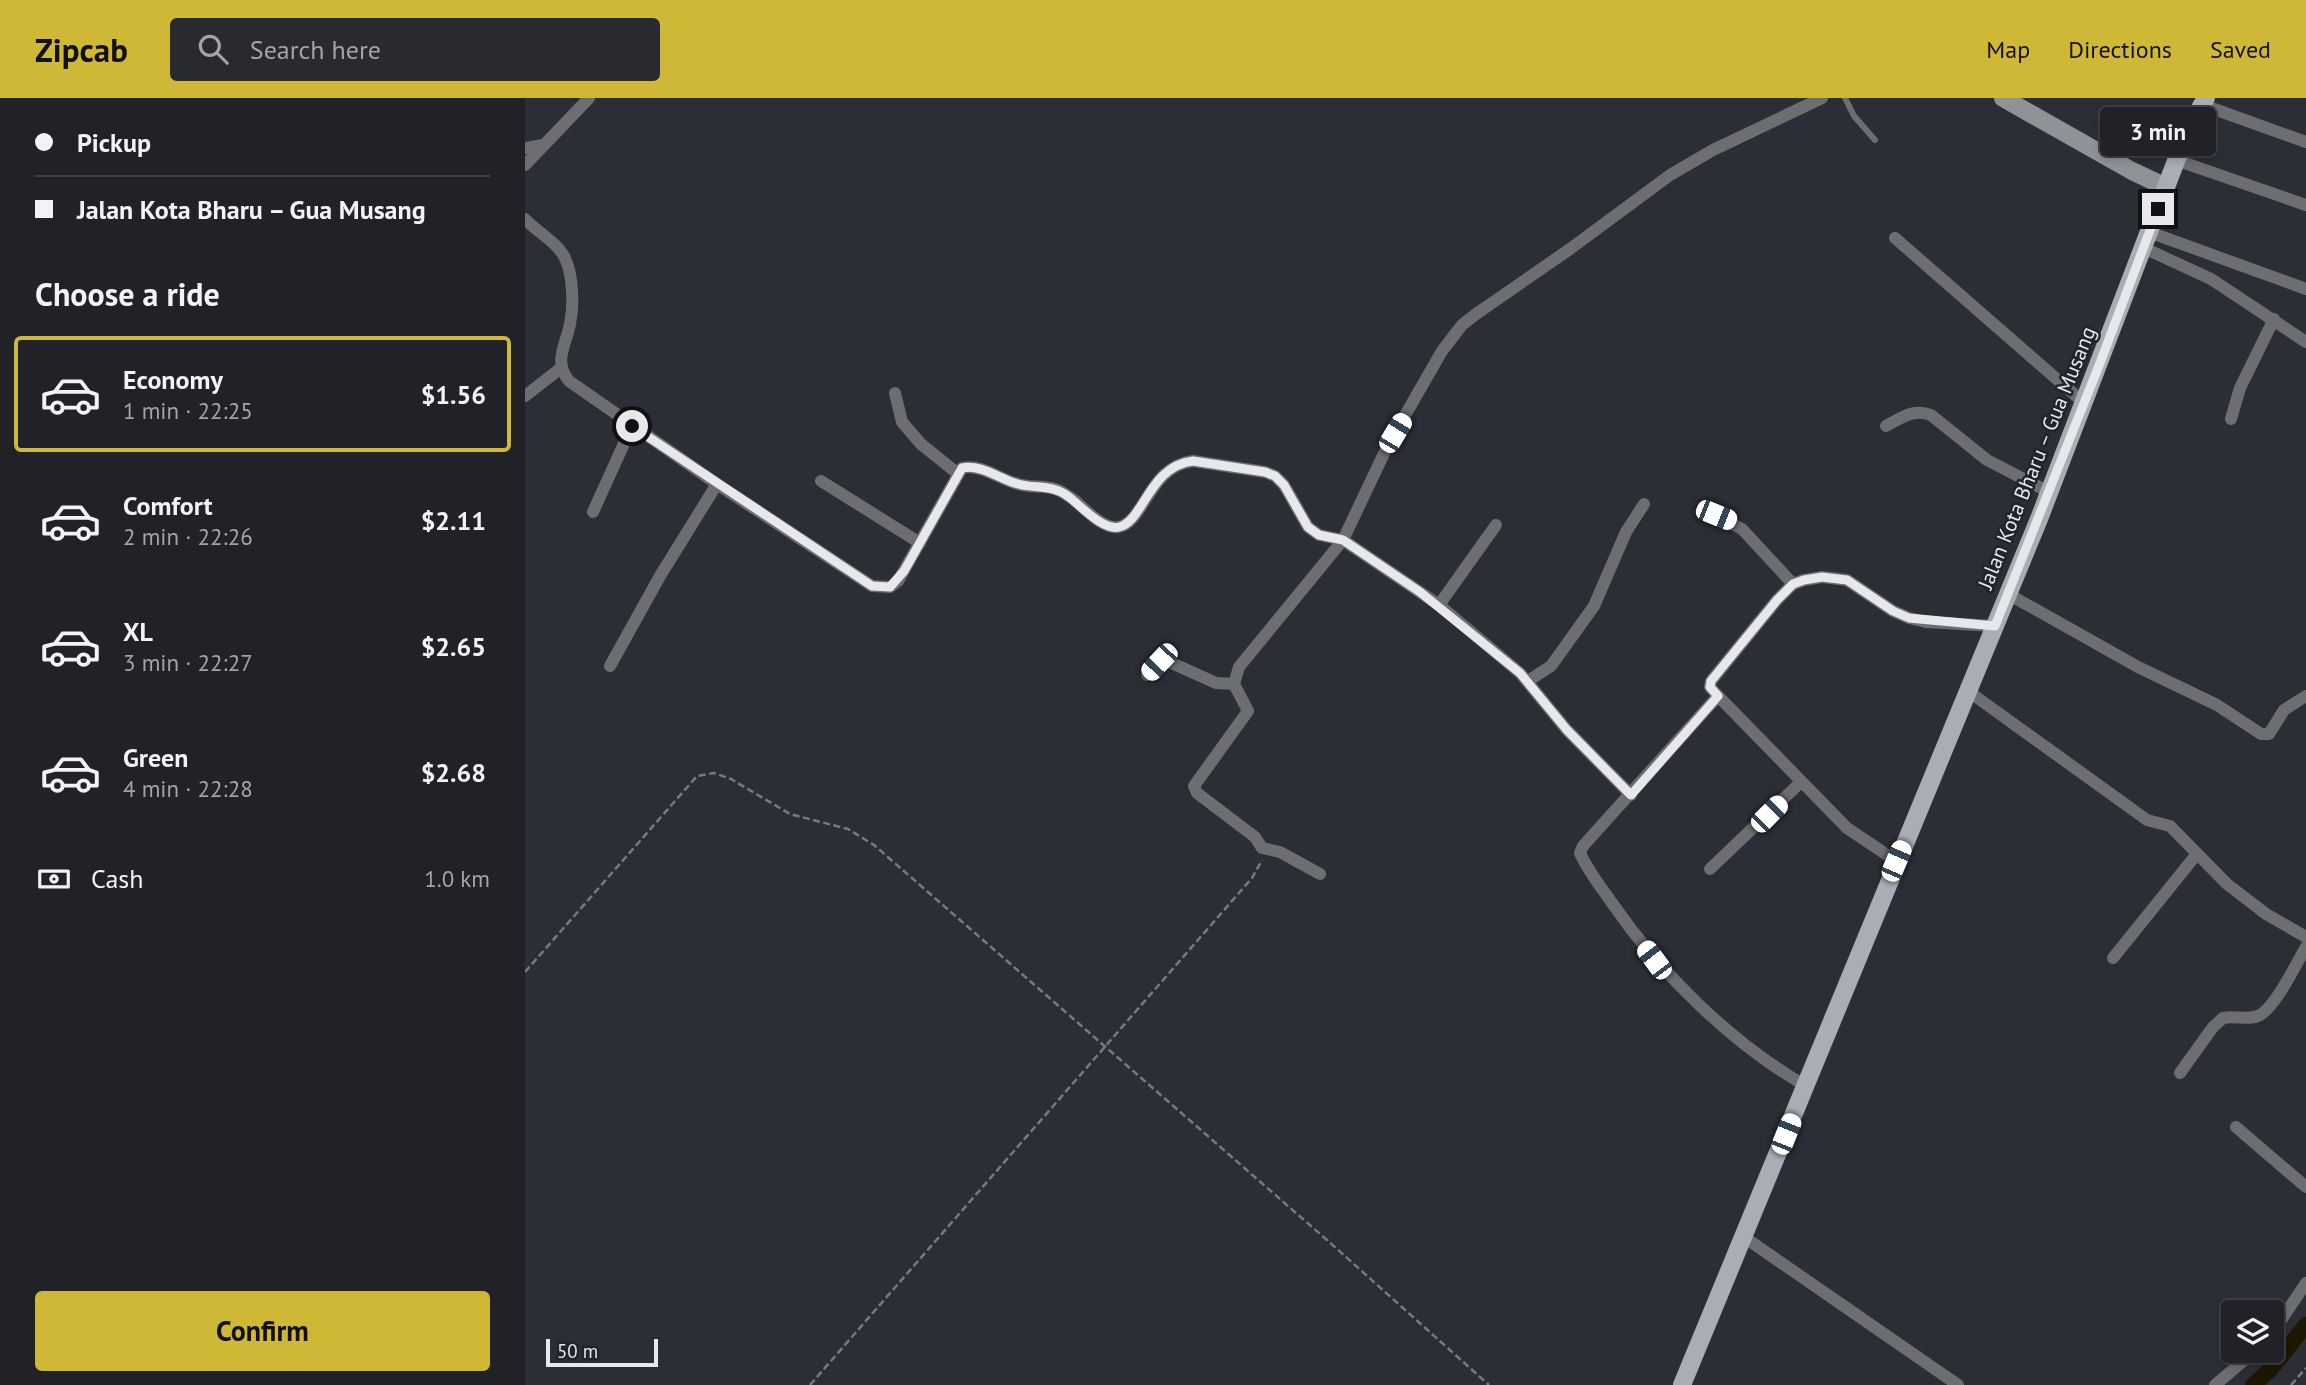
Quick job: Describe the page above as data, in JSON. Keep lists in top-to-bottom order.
{
  "streets": {
    "main road": ["Jalan Kota Bharu – Gua Musang"]
  },
  "scale_bar": "50 m",
  "page": {
    "header": "Zipcab",
    "search": "Search here",
    "nav": ["Map", "Directions", "Saved"],
    "banner": ["Pickup", "Jalan Kota Bharu – Gua Musang"],
    "bubble": "3 min",
    "heading": "Choose a ride",
    "list": [
      {
        "name": "Economy",
        "note": "1 min · 22:25",
        "value": "$1.56"
      },
      {
        "name": "Comfort",
        "note": "2 min · 22:26",
        "value": "$2.11"
      },
      {
        "name": "XL",
        "note": "3 min · 22:27",
        "value": "$2.65"
      },
      {
        "name": "Green",
        "note": "4 min · 22:28",
        "value": "$2.68"
      }
    ],
    "pay": ["Cash", "1.0 km"],
    "buttons": "Confirm",
    "scale": "50 m"
  }
}
